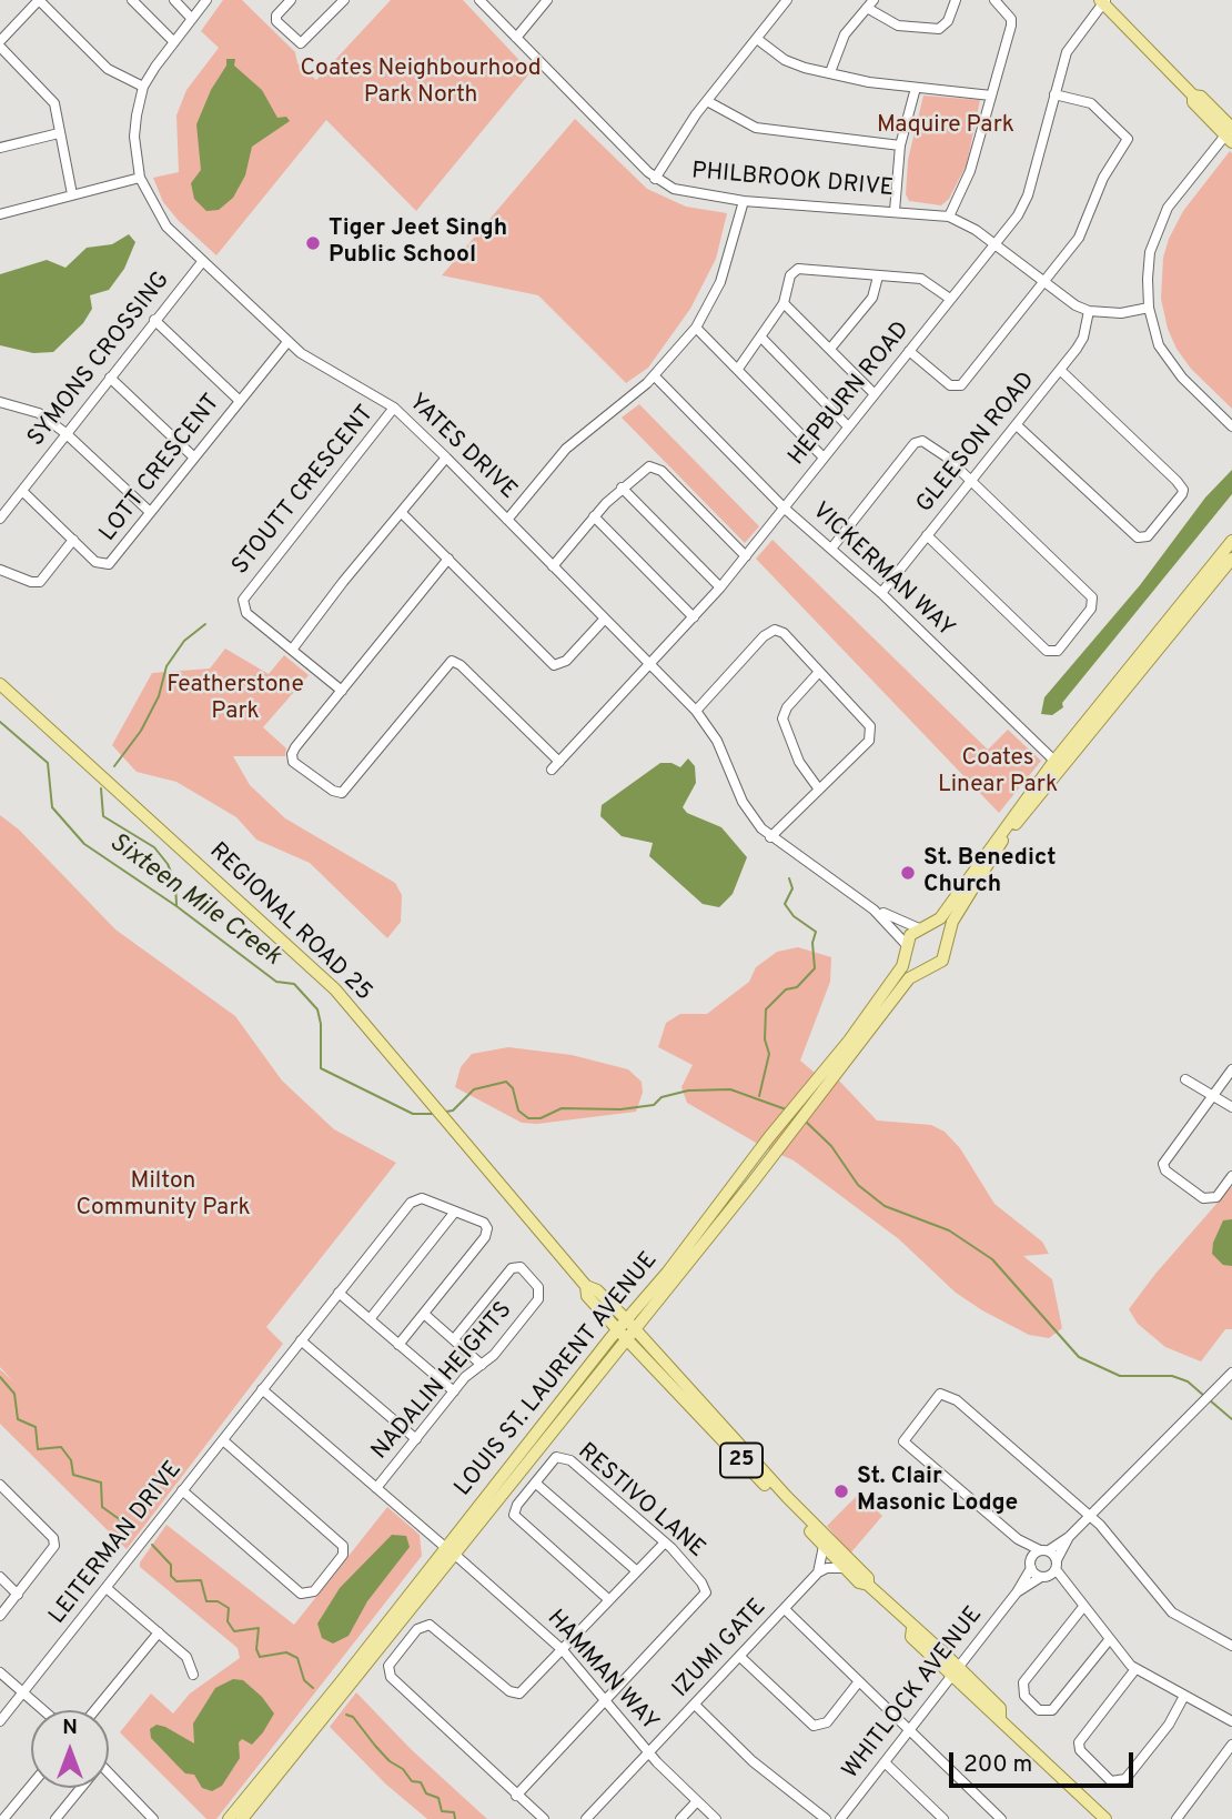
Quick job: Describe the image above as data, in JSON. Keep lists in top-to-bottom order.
{
  "streets": {
    "main road": ["REGIONAL ROAD 25", "LOUIS ST. LAURENT AVENUE", "25"],
    "street": [
      "PHILBROOK DRIVE",
      "SYMONS CROSSING",
      "HEPBURN ROAD",
      "GLEESON ROAD",
      "YATES DRIVE",
      "LOTT CRESCENT",
      "STOUTT CRESCENT",
      "VICKERMAN WAY",
      "NADALIN HEIGHTS",
      "RESTIVO LANE",
      "LEITERMAN DRIVE",
      "IZUMI GATE",
      "HAMMAN WAY",
      "WHITLOCK AVENUE"
    ]
  },
  "crossings": [
    ["PHILBROOK DRIVE", "HEPBURN ROAD"],
    ["PHILBROOK DRIVE", "GLEESON ROAD"],
    ["SYMONS CROSSING", "YATES DRIVE"],
    ["SYMONS CROSSING", "LOTT CRESCENT"],
    ["HEPBURN ROAD", "YATES DRIVE"],
    ["HEPBURN ROAD", "VICKERMAN WAY"],
    ["GLEESON ROAD", "VICKERMAN WAY"],
    ["YATES DRIVE", "LOTT CRESCENT"],
    ["YATES DRIVE", "STOUTT CRESCENT"],
    ["YATES DRIVE", "LOUIS ST. LAURENT AVENUE"],
    ["REGIONAL ROAD 25", "LOUIS ST. LAURENT AVENUE"],
    ["REGIONAL ROAD 25", "WHITLOCK AVENUE"],
    ["LOUIS ST. LAURENT AVENUE", "HAMMAN WAY"],
    ["NADALIN HEIGHTS", "HAMMAN WAY"],
    ["RESTIVO LANE", "HAMMAN WAY"],
    ["LEITERMAN DRIVE", "HAMMAN WAY"],
    ["IZUMI GATE", "HAMMAN WAY"]
  ],
  "water": ["Sixteen Mile Creek"],
  "parks": [
    "Coates Neighbourhood Park North",
    "Maquire Park",
    "Featherstone Park",
    "Coates Linear Park",
    "Milton Community Park"
  ],
  "places": ["Tiger Jeet Singh Public School", "St. Benedict Church", "St. Clair Masonic Lodge"],
  "scale_bar": "200 m",
  "north": "top"
}
